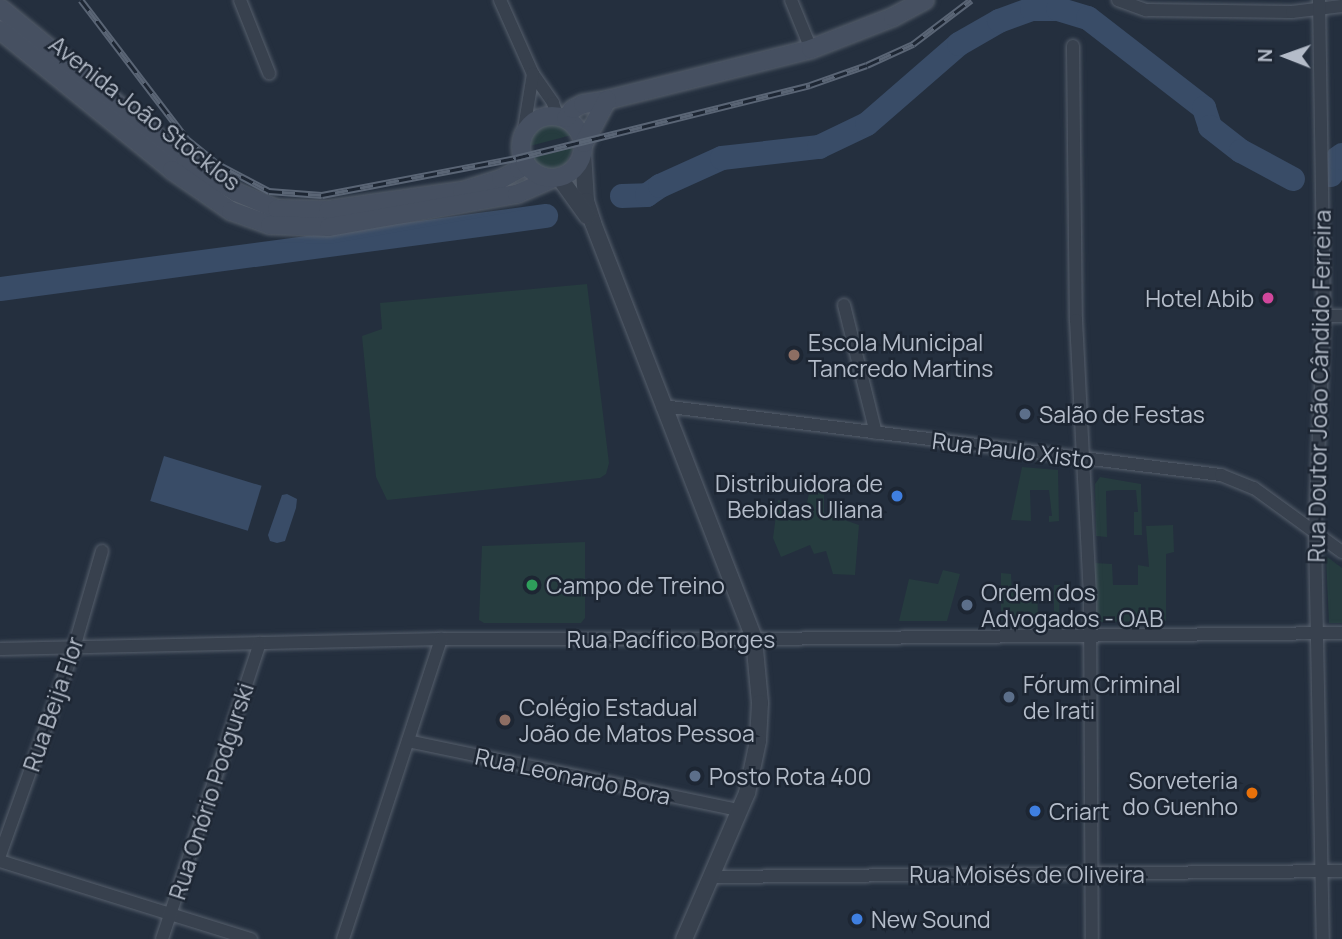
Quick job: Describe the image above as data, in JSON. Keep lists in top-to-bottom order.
{
  "streets": {
    "main road": ["Avenida João Stocklos"],
    "street": [
      "Rua Doutor João Cândido Ferreira",
      "Rua Paulo Xisto",
      "Rua Pacífico Borges",
      "Rua Beija Flor",
      "Rua Leonardo Bora",
      "Rua Onório Podgurski",
      "Rua Moisés de Oliveira"
    ]
  },
  "crossings": [
    ["Rua Doutor João Cândido Ferreira", "Rua Paulo Xisto"],
    ["Rua Doutor João Cândido Ferreira", "Rua Pacífico Borges"],
    ["Rua Doutor João Cândido Ferreira", "Rua Moisés de Oliveira"],
    ["Rua Pacífico Borges", "Rua Beija Flor"],
    ["Rua Pacífico Borges", "Rua Onório Podgurski"]
  ],
  "places": [
    "Hotel Abib",
    "Escola Municipal Tancredo Martins",
    "Salão de Festas",
    "Distribuidora de Bebidas Uliana",
    "Campo de Treino",
    "Ordem dos Advogados - OAB",
    "Fórum Criminal de Irati",
    "Colégio Estadual João de Matos Pessoa",
    "Posto Rota 400",
    "Sorveteria do Guenho",
    "Criart",
    "New Sound"
  ],
  "north": "left"
}
